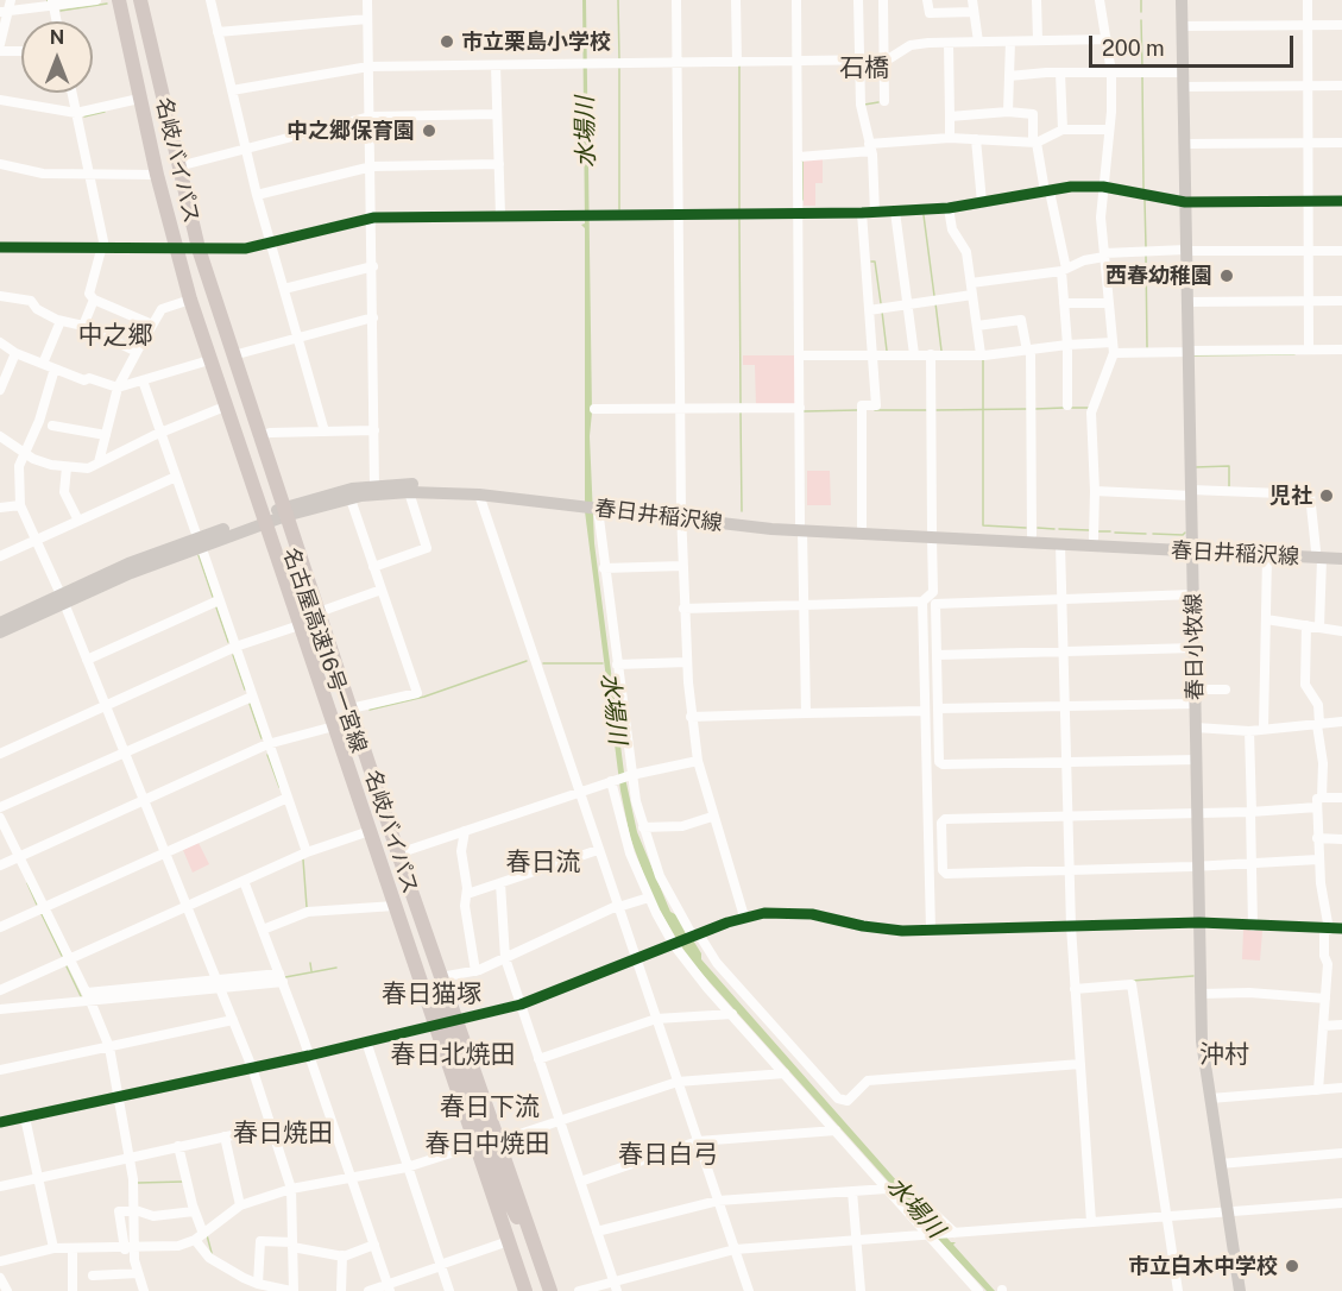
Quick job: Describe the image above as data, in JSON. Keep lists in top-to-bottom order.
{
  "streets": {
    "highway": ["名岐バイパス", "名古屋高速16号一宮線"],
    "main road": ["春日井稲沢線", "春日小牧線"]
  },
  "crossings": [
    ["名岐バイパス", "春日井稲沢線"],
    ["名岐バイパス", "名古屋高速16号一宮線"],
    ["春日井稲沢線", "春日小牧線"]
  ],
  "districts": [
    "石橋",
    "中之郷",
    "春日流",
    "春日猫塚",
    "春日北焼田",
    "沖村",
    "春日下流",
    "春日焼田",
    "春日中焼田",
    "春日白弓"
  ],
  "water": ["水場川"],
  "places": [
    "市立栗島小学校",
    "中之郷保育園",
    "西春幼稚園",
    "児社",
    "市立白木中学校"
  ],
  "scale_bar": "200 m",
  "north": "top"
}
